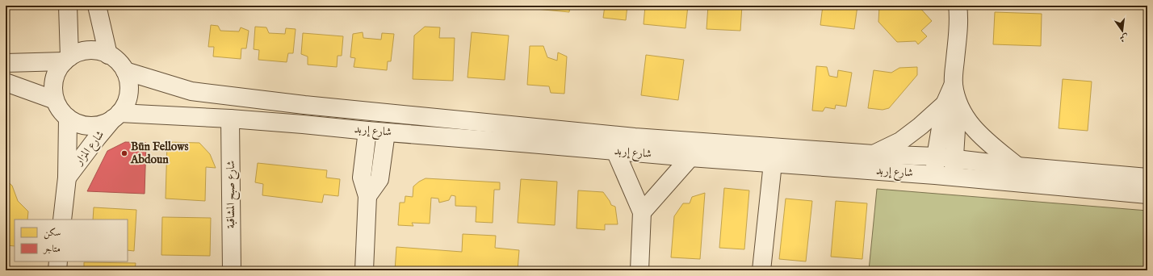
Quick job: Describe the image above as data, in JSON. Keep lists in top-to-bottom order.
{
  "streets": {
    "street": ["شارع إربد", "شارع المزار", "شارع صبح المشاقبة"]
  },
  "crossings": [
    ["شارع إربد", "شارع المزار"],
    ["شارع إربد", "شارع صبح المشاقبة"]
  ],
  "places": ["Būn Fellows Abdoun"],
  "legend": ["سكن", "متاجر"],
  "north": "bottom"
}
